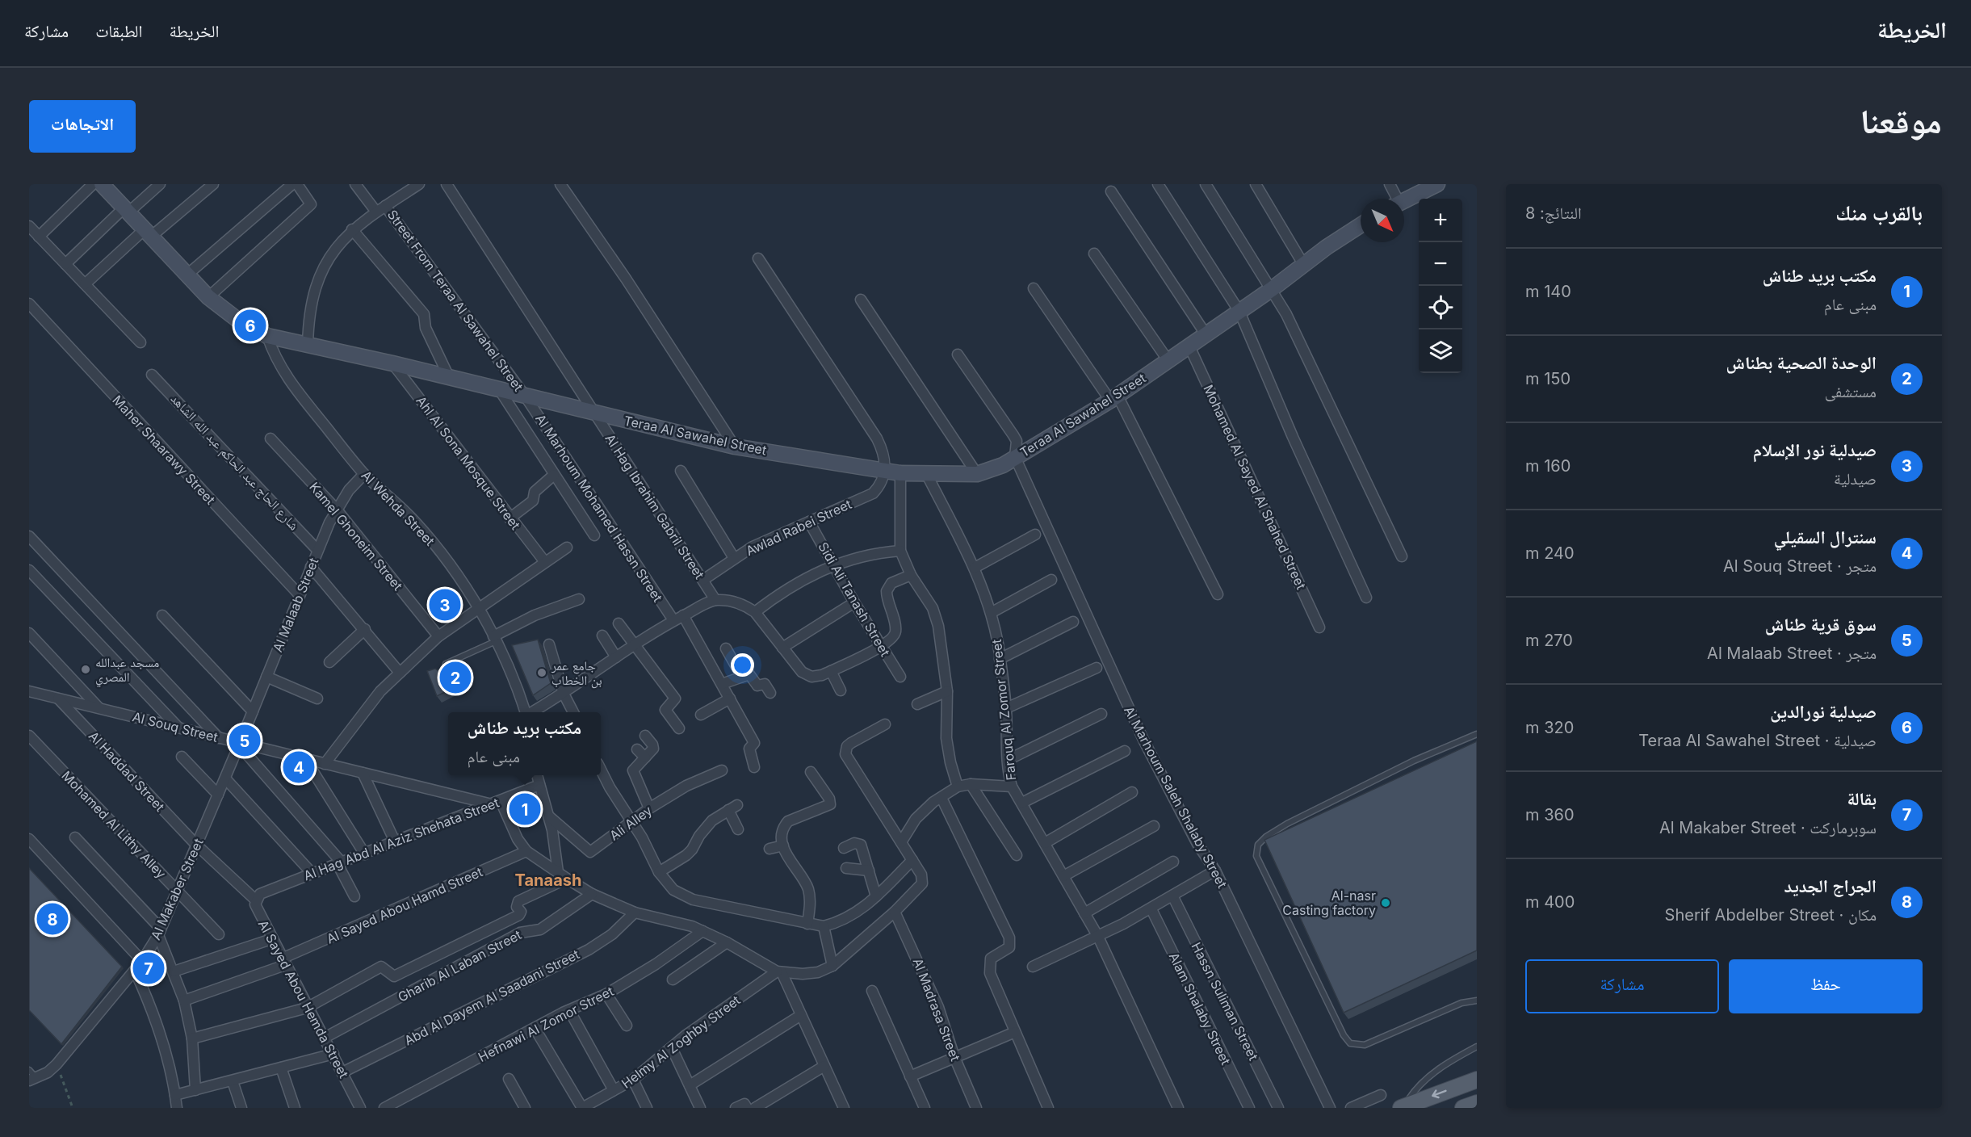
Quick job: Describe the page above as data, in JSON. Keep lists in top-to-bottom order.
{
  "streets": {
    "main road": ["Teraa Al Sawahel Street"],
    "street": [
      "Street From Teraa Al Sawahel Street",
      "Maher Shaarawy Street",
      "شارع الحاج عبد الحاكم عبد الله الشاهد",
      "Ahl Al Sona Mosque Street",
      "Mohamed Al Sayed Al Shahed Street",
      "Al Hag Ibrahim Gabril Street",
      "Al Wehda Street",
      "Al Marhoum Mohamed Hassn Street",
      "Awlad Rabei Street",
      "Kamel Ghoneim Street",
      "Sidi Ali Tanash Street",
      "Al Malaab Street",
      "Farouq Al Zomor Street",
      "Al Souq Street",
      "Al Haddad Street",
      "Al Marhoum Saleh Shalaby Street",
      "Ali Alley",
      "Mohamed Al Lithy Alley",
      "Al Hag Abd Al Aziz Shehata Street",
      "Al Makaber Street",
      "Al Sayed Abou Hamd Street",
      "Gharib Al Laban Street",
      "Abd Al Dayem Al Saadani Street",
      "Al Sayed Abou Hemda Street",
      "Hassn Suliman Street",
      "Alam Shalaby Street",
      "Al Madrasa Street",
      "Hefnawi Al Zomor Street",
      "Helmy Al Zoghby Street"
    ]
  },
  "crossings": [
    ["Street From Teraa Al Sawahel Street", "Teraa Al Sawahel Street"],
    ["Street From Teraa Al Sawahel Street", "Al Marhoum Mohamed Hassn Street"],
    ["Teraa Al Sawahel Street", "Ahl Al Sona Mosque Street"],
    ["Teraa Al Sawahel Street", "Mohamed Al Sayed Al Shahed Street"],
    ["Teraa Al Sawahel Street", "Al Hag Ibrahim Gabril Street"],
    ["Teraa Al Sawahel Street", "Al Wehda Street"],
    ["Teraa Al Sawahel Street", "Al Marhoum Mohamed Hassn Street"],
    ["Teraa Al Sawahel Street", "Awlad Rabei Street"],
    ["Teraa Al Sawahel Street", "Farouq Al Zomor Street"],
    ["Teraa Al Sawahel Street", "Al Marhoum Saleh Shalaby Street"],
    ["Maher Shaarawy Street", "Al Malaab Street"],
    ["شارع الحاج عبد الحاكم عبد الله الشاهد", "Al Malaab Street"],
    ["Al Hag Ibrahim Gabril Street", "Awlad Rabei Street"],
    ["Al Wehda Street", "Al Malaab Street"],
    ["Awlad Rabei Street", "Sidi Ali Tanash Street"],
    ["Kamel Ghoneim Street", "Al Malaab Street"],
    ["Al Malaab Street", "Al Souq Street"],
    ["Al Malaab Street", "Al Makaber Street"],
    ["Al Souq Street", "Al Haddad Street"],
    ["Al Souq Street", "Al Hag Abd Al Aziz Shehata Street"],
    ["Al Souq Street", "Al Makaber Street"],
    ["Al Haddad Street", "Al Hag Abd Al Aziz Shehata Street"],
    ["Al Haddad Street", "Al Makaber Street"],
    ["Al Haddad Street", "Al Sayed Abou Hemda Street"],
    ["Mohamed Al Lithy Alley", "Al Makaber Street"],
    ["Al Hag Abd Al Aziz Shehata Street", "Al Sayed Abou Hemda Street"],
    ["Al Sayed Abou Hamd Street", "Al Sayed Abou Hemda Street"],
    ["Gharib Al Laban Street", "Al Sayed Abou Hemda Street"],
    ["Abd Al Dayem Al Saadani Street", "Al Sayed Abou Hemda Street"]
  ],
  "districts": ["Tanaash"],
  "places": ["مسجد عبدالله المصري", "جامع عمر بن الخطاب", "Al-nasr Casting factory"],
  "north": "bottom right",
  "page": {
    "header": "الخريطة",
    "nav": ["الخريطة", "الطبقات", "مشاركة"],
    "title": "موقعنا",
    "buttons": [
      "الاتجاهات",
      ["حفظ", "مشاركة"]
    ],
    "heading": ["بالقرب منك", "النتائج: 8"],
    "map_buttons": ["+", "−"],
    "list": [
      {
        "mark": "1",
        "name": "مكتب بريد طناش",
        "note": "مبنى عام",
        "value": "140 m"
      },
      {
        "mark": "2",
        "name": "الوحدة الصحية بطناش",
        "note": "مستشفى",
        "value": "150 m"
      },
      {
        "mark": "3",
        "name": "صيدلية نور الإسلام",
        "note": "صيدلية",
        "value": "160 m"
      },
      {
        "mark": "4",
        "name": "سنترال السقيلي",
        "note": "متجر · Al Souq Street",
        "value": "240 m"
      },
      {
        "mark": "5",
        "name": "سوق قرية طناش",
        "note": "متجر · Al Malaab Street",
        "value": "270 m"
      },
      {
        "mark": "6",
        "name": "صيدلية نورالدين",
        "note": "صيدلية · Teraa Al Sawahel Street",
        "value": "320 m"
      },
      {
        "mark": "7",
        "name": "بقالة",
        "note": "سوبرماركت · Al Makaber Street",
        "value": "360 m"
      },
      {
        "mark": "8",
        "name": "الجراج الجديد",
        "note": "مكان · Sherif Abdelber Street",
        "value": "400 m"
      }
    ],
    "pins": [
      "6",
      "3",
      "2",
      "5",
      "4",
      "1",
      "8",
      "7"
    ],
    "popup": ["مكتب بريد طناش", "مبنى عام"]
  }
}
